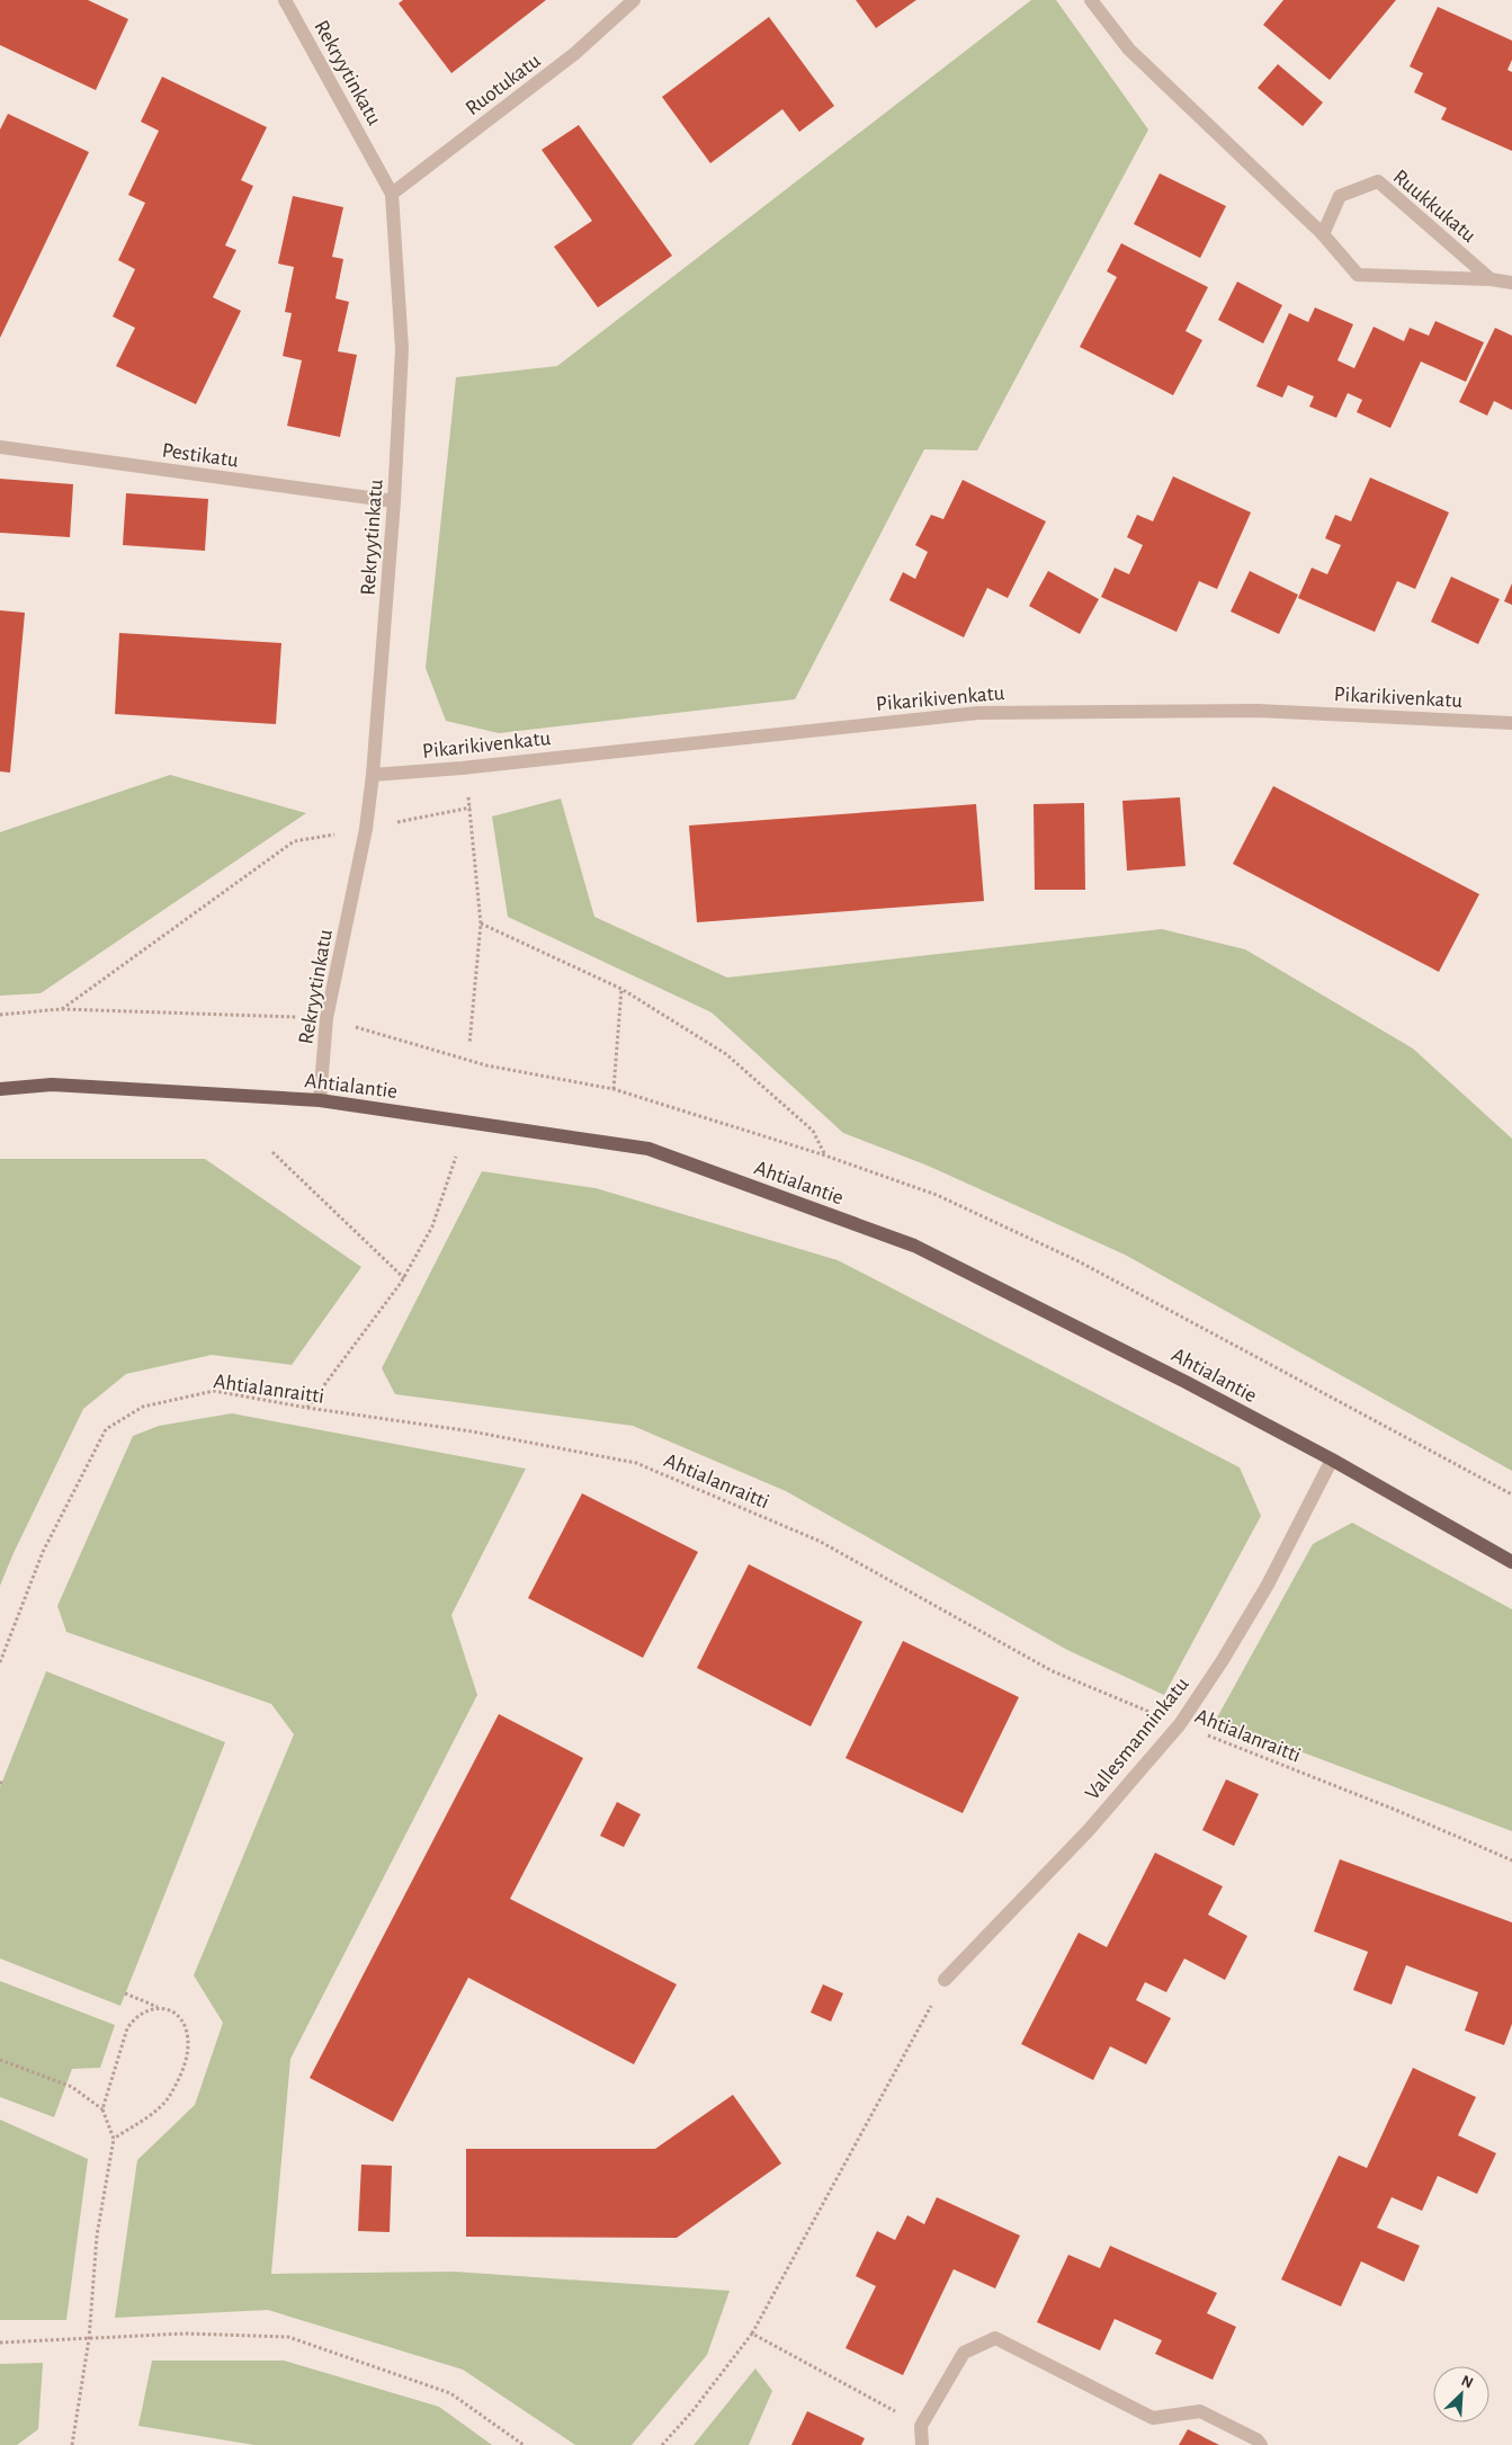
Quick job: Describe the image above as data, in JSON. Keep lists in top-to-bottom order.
{
  "streets": {
    "main road": ["Ahtialantie"],
    "street": [
      "Rekryytinkatu",
      "Ruotukatu",
      "Ruukkukatu",
      "Pestikatu",
      "Pikarikivenkatu",
      "Vallesmanninkatu"
    ],
    "path": ["Ahtialanraitti"]
  },
  "crossings": [
    ["Rekryytinkatu", "Ruotukatu"],
    ["Rekryytinkatu", "Pestikatu"],
    ["Rekryytinkatu", "Pikarikivenkatu"],
    ["Rekryytinkatu", "Ahtialantie"],
    ["Ahtialantie", "Vallesmanninkatu"],
    ["Ahtialanraitti", "Vallesmanninkatu"]
  ],
  "north": "top right"
}
